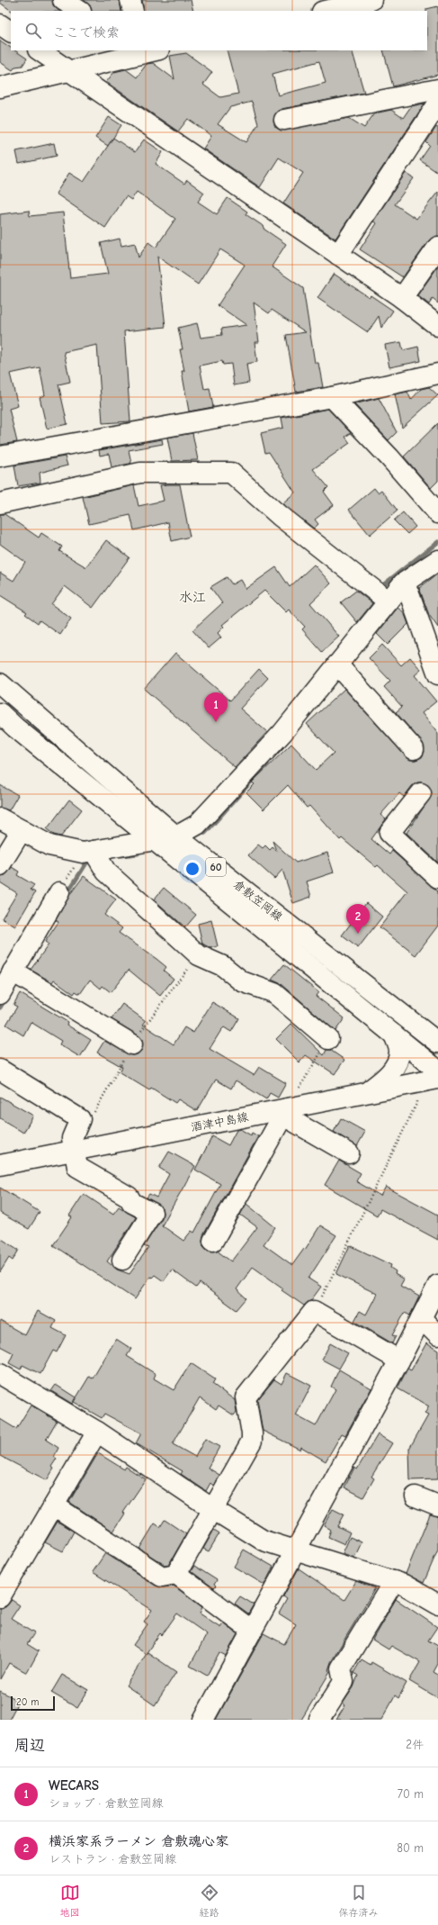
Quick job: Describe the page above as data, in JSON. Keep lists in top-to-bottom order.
{
  "streets": {
    "street": ["60", "倉敷笠岡線", "酒津中島線"]
  },
  "districts": ["水江"],
  "scale_bar": "20 m",
  "page": {
    "search": "ここで検索",
    "pins": ["1", "2"],
    "scale": "20 m",
    "heading": ["周辺", "2件"],
    "list": [
      {
        "mark": "1",
        "name": "WECARS",
        "note": "ショップ · 倉敷笠岡線",
        "value": "70 m"
      },
      {
        "mark": "2",
        "name": "横浜家系ラーメン 倉敷魂心家",
        "note": "レストラン · 倉敷笠岡線",
        "value": "80 m"
      }
    ],
    "nav": ["地図", "経路", "保存済み"]
  }
}
